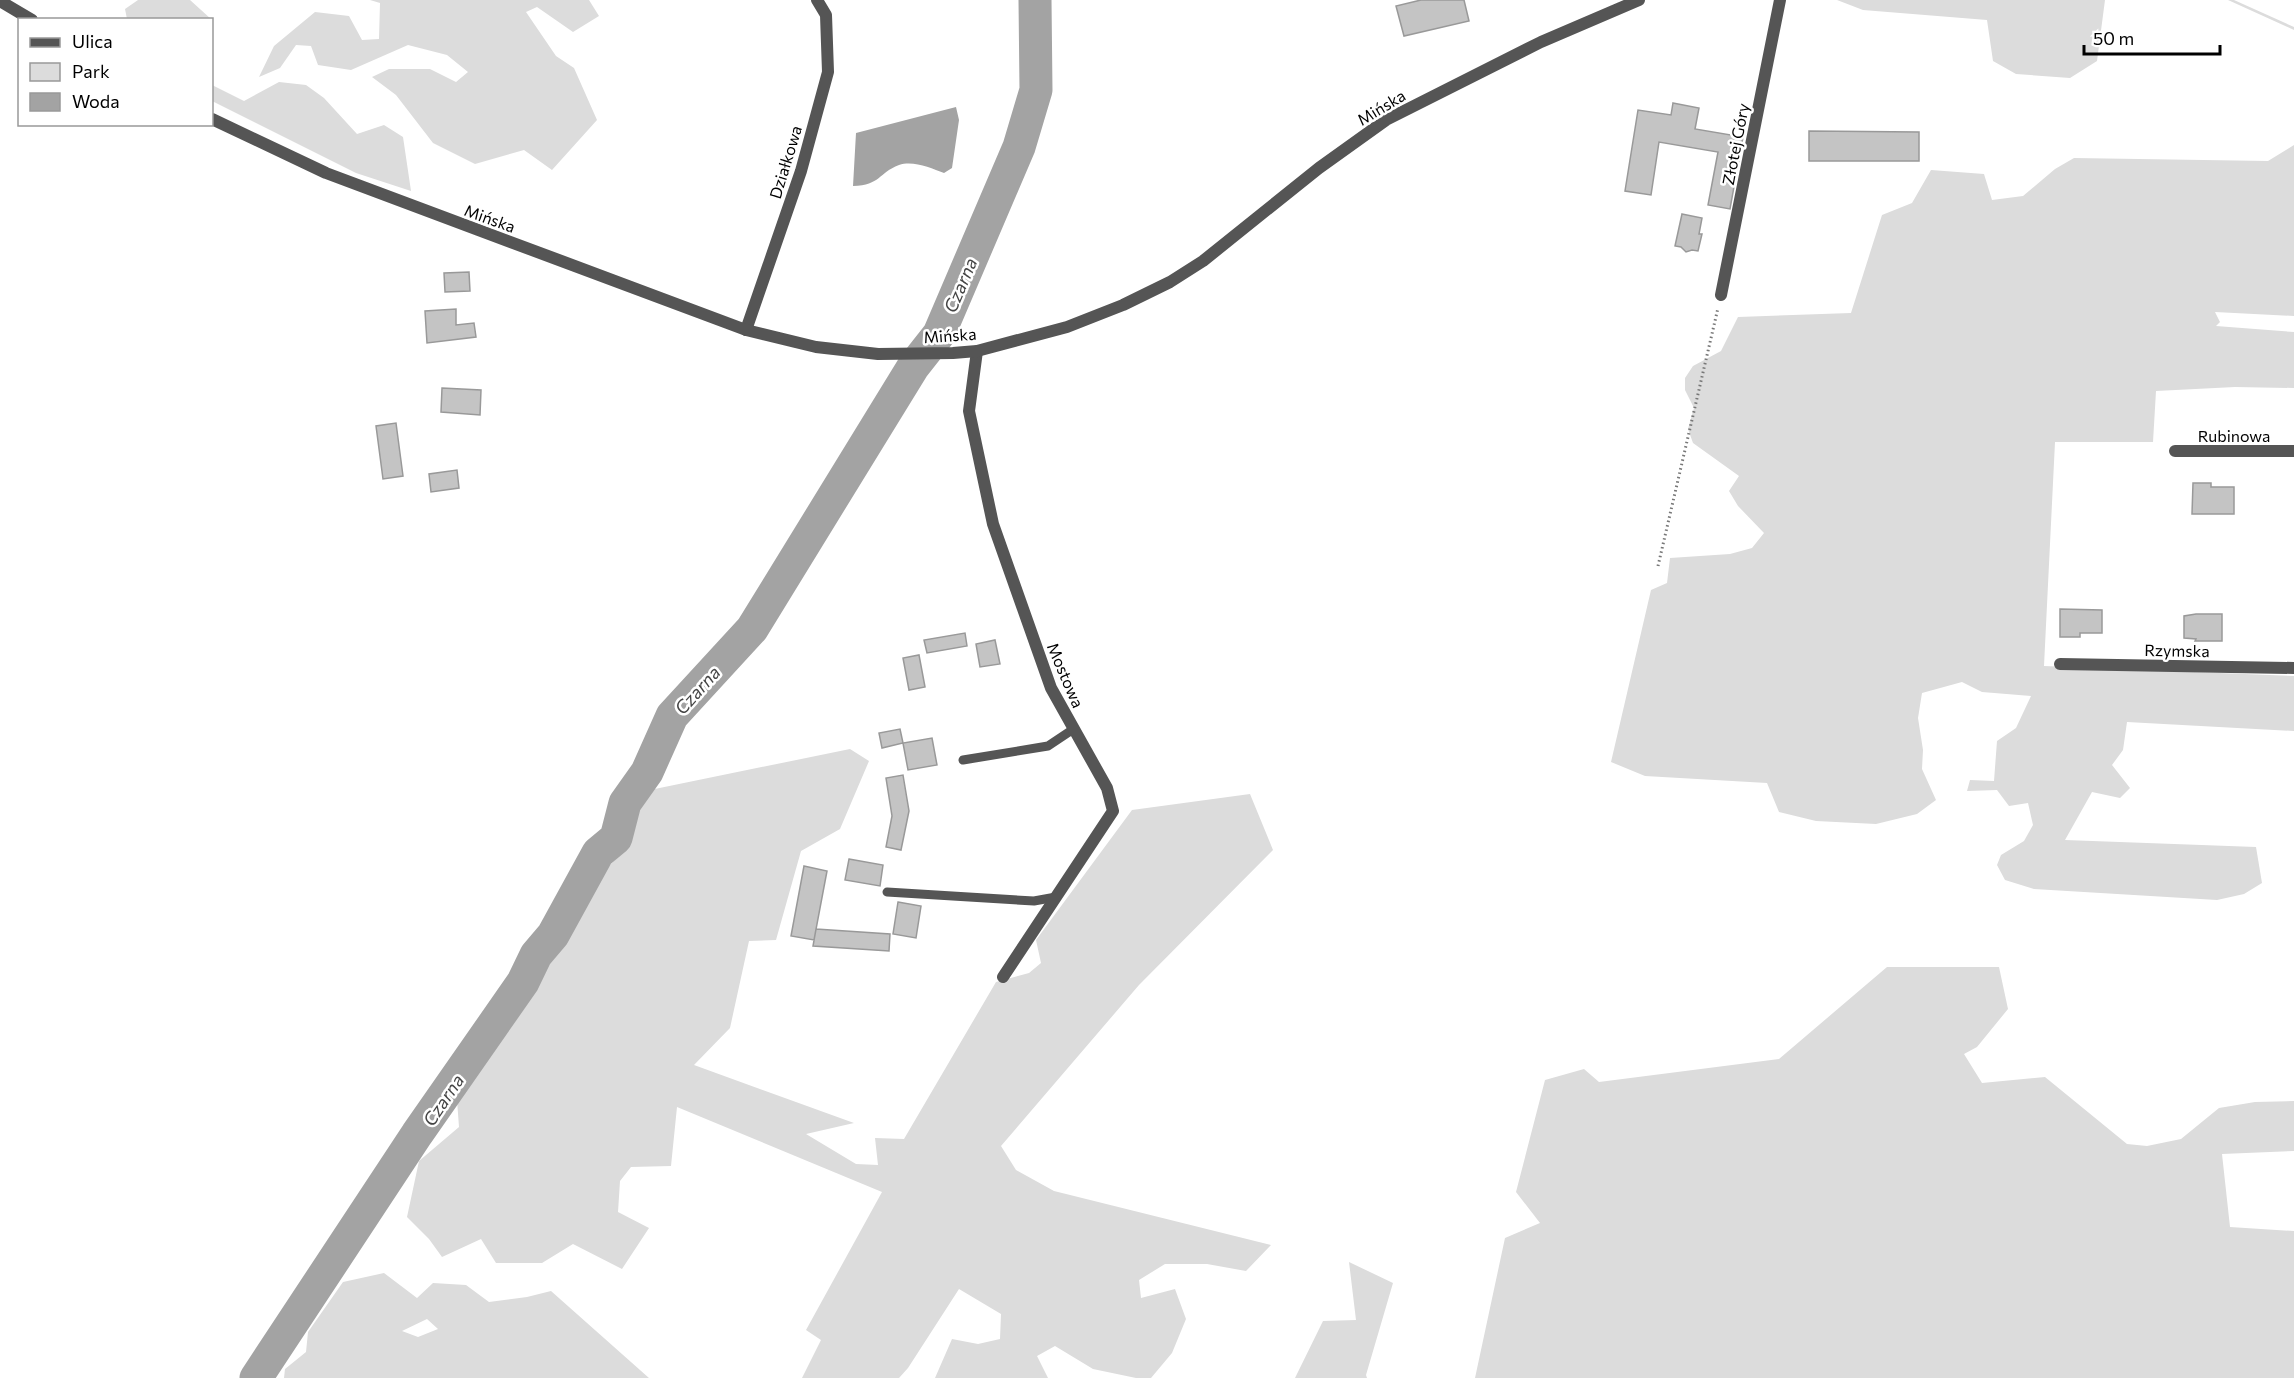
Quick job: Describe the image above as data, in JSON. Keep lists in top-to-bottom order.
{
  "streets": {
    "street": [
      "Mińska",
      "Złotej Góry",
      "Działkowa",
      "Rubinowa",
      "Rzymska",
      "Mostowa"
    ]
  },
  "crossings": [
    ["Mińska", "Działkowa"],
    ["Mińska", "Mostowa"]
  ],
  "water": ["Czarna"],
  "legend": ["Ulica", "Park", "Woda"],
  "scale_bar": "50 m"
}
